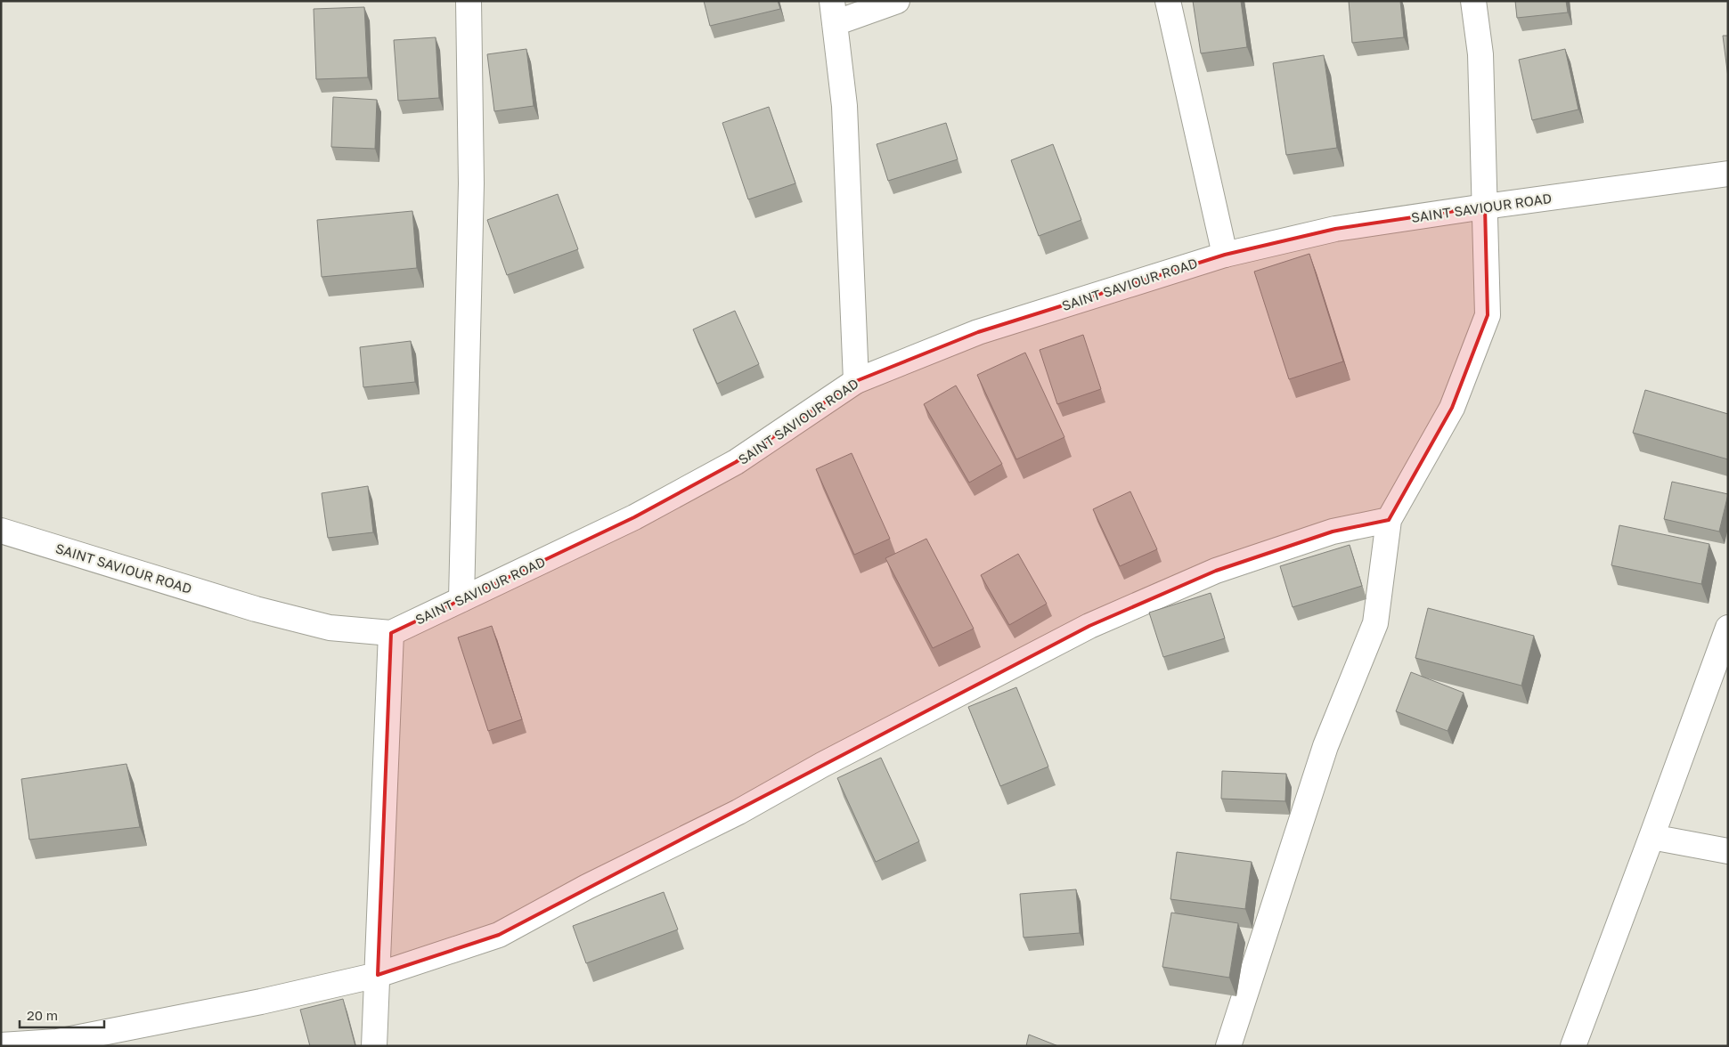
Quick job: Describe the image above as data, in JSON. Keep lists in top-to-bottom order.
{
  "streets": {
    "street": ["SAINT SAVIOUR ROAD"]
  },
  "scale_bar": "20 m"
}
